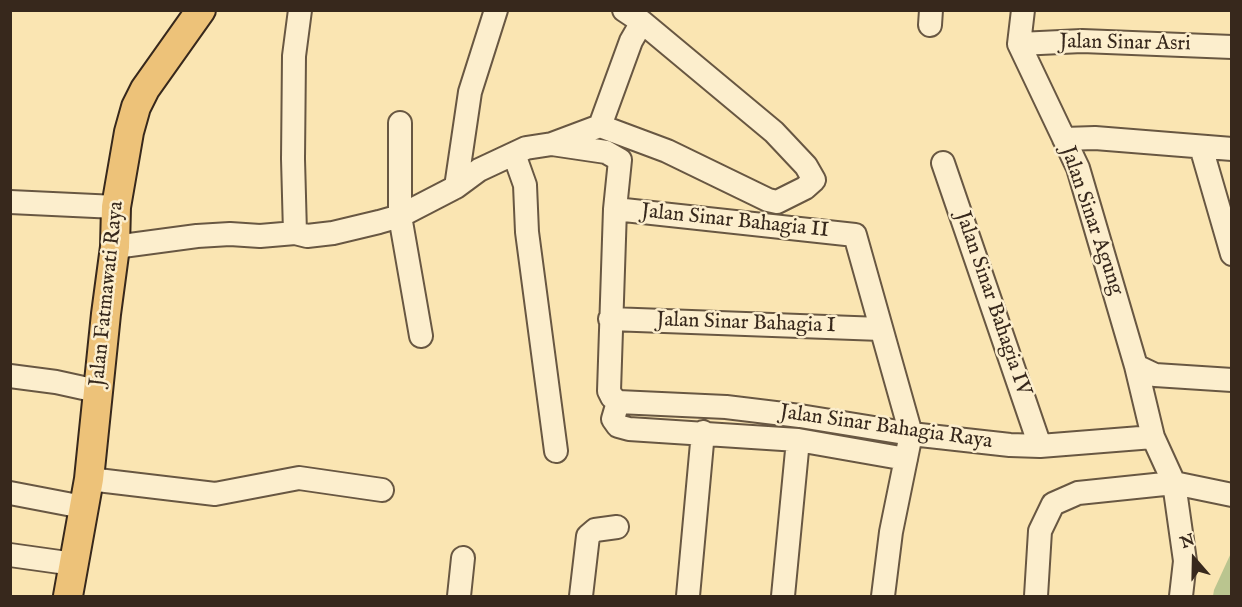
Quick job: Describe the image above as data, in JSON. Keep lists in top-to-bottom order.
{
  "streets": {
    "main road": ["Jalan Fatmawati Raya"],
    "street": [
      "Jalan Sinar Asri",
      "Jalan Sinar Agung",
      "Jalan Sinar Bahagia II",
      "Jalan Sinar Bahagia IV",
      "Jalan Sinar Bahagia I",
      "Jalan Sinar Bahagia Raya"
    ]
  },
  "crossings": [
    ["Jalan Sinar Asri", "Jalan Sinar Agung"],
    ["Jalan Sinar Agung", "Jalan Sinar Bahagia Raya"],
    ["Jalan Sinar Bahagia II", "Jalan Sinar Bahagia I"],
    ["Jalan Sinar Bahagia IV", "Jalan Sinar Bahagia Raya"]
  ],
  "north": "top"
}
